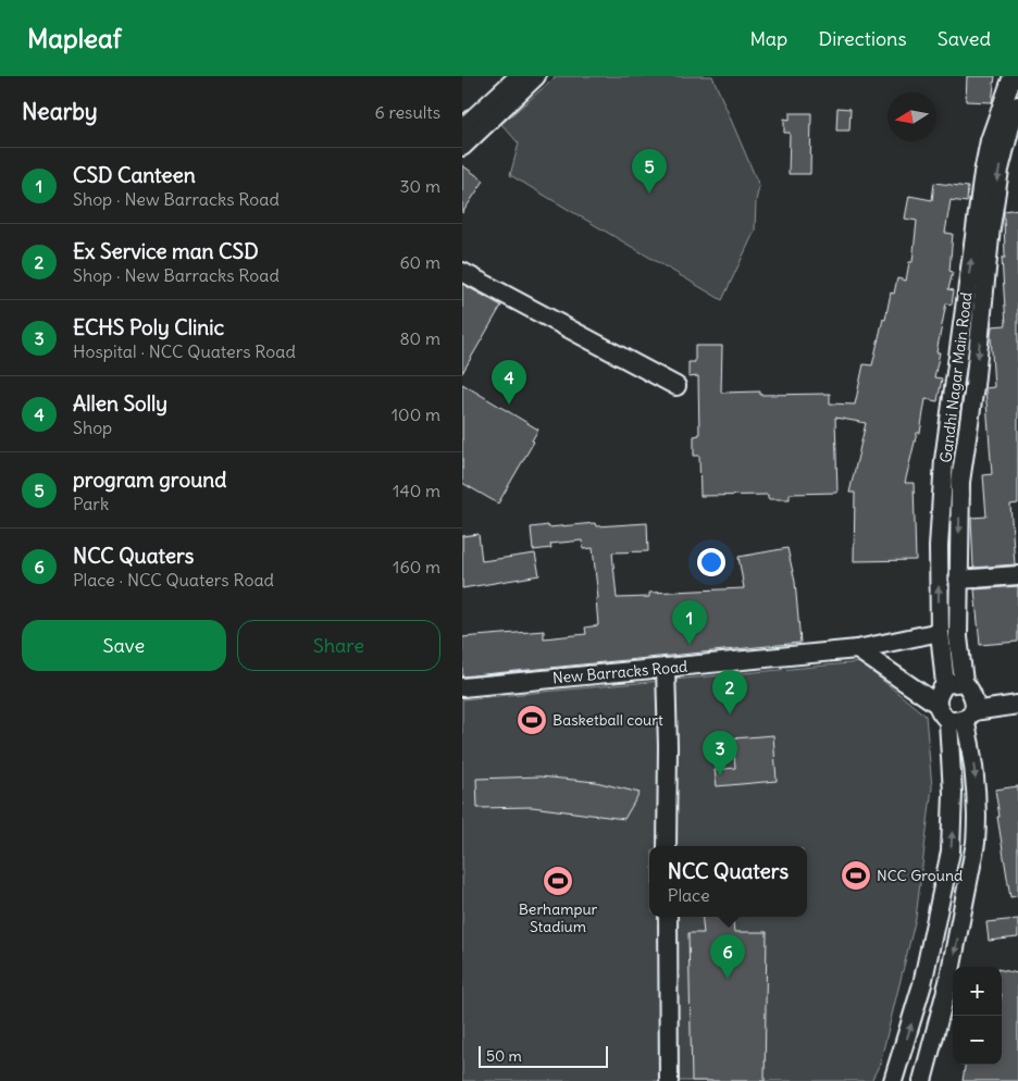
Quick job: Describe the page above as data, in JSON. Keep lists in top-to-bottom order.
{
  "streets": {
    "street": ["Gandhi Nagar Main Road", "New Barracks Road"]
  },
  "crossings": [
    ["Gandhi Nagar Main Road", "New Barracks Road"]
  ],
  "places": {
    "sports": ["Basketball court", "NCC Ground", "Berhampur Stadium"]
  },
  "scale_bar": "50 m",
  "north": "left",
  "page": {
    "header": "Mapleaf",
    "nav": ["Map", "Directions", "Saved"],
    "heading": ["Nearby", "6 results"],
    "list": [
      {
        "mark": "1",
        "name": "CSD Canteen",
        "note": "Shop · New Barracks Road",
        "value": "30 m"
      },
      {
        "mark": "2",
        "name": "Ex Service man CSD",
        "note": "Shop · New Barracks Road",
        "value": "60 m"
      },
      {
        "mark": "3",
        "name": "ECHS Poly Clinic",
        "note": "Hospital · NCC Quaters Road",
        "value": "80 m"
      },
      {
        "mark": "4",
        "name": "Allen Solly",
        "note": "Shop",
        "value": "100 m"
      },
      {
        "mark": "5",
        "name": "program ground",
        "note": "Park",
        "value": "140 m"
      },
      {
        "mark": "6",
        "name": "NCC Quaters",
        "note": "Place · NCC Quaters Road",
        "value": "160 m"
      }
    ],
    "pins": [
      "5",
      "4",
      "1",
      "2",
      "3",
      "6"
    ],
    "buttons": ["Save", "Share"],
    "popup": ["NCC Quaters", "Place"],
    "map_buttons": ["+", "−"],
    "scale": "50 m"
  }
}
